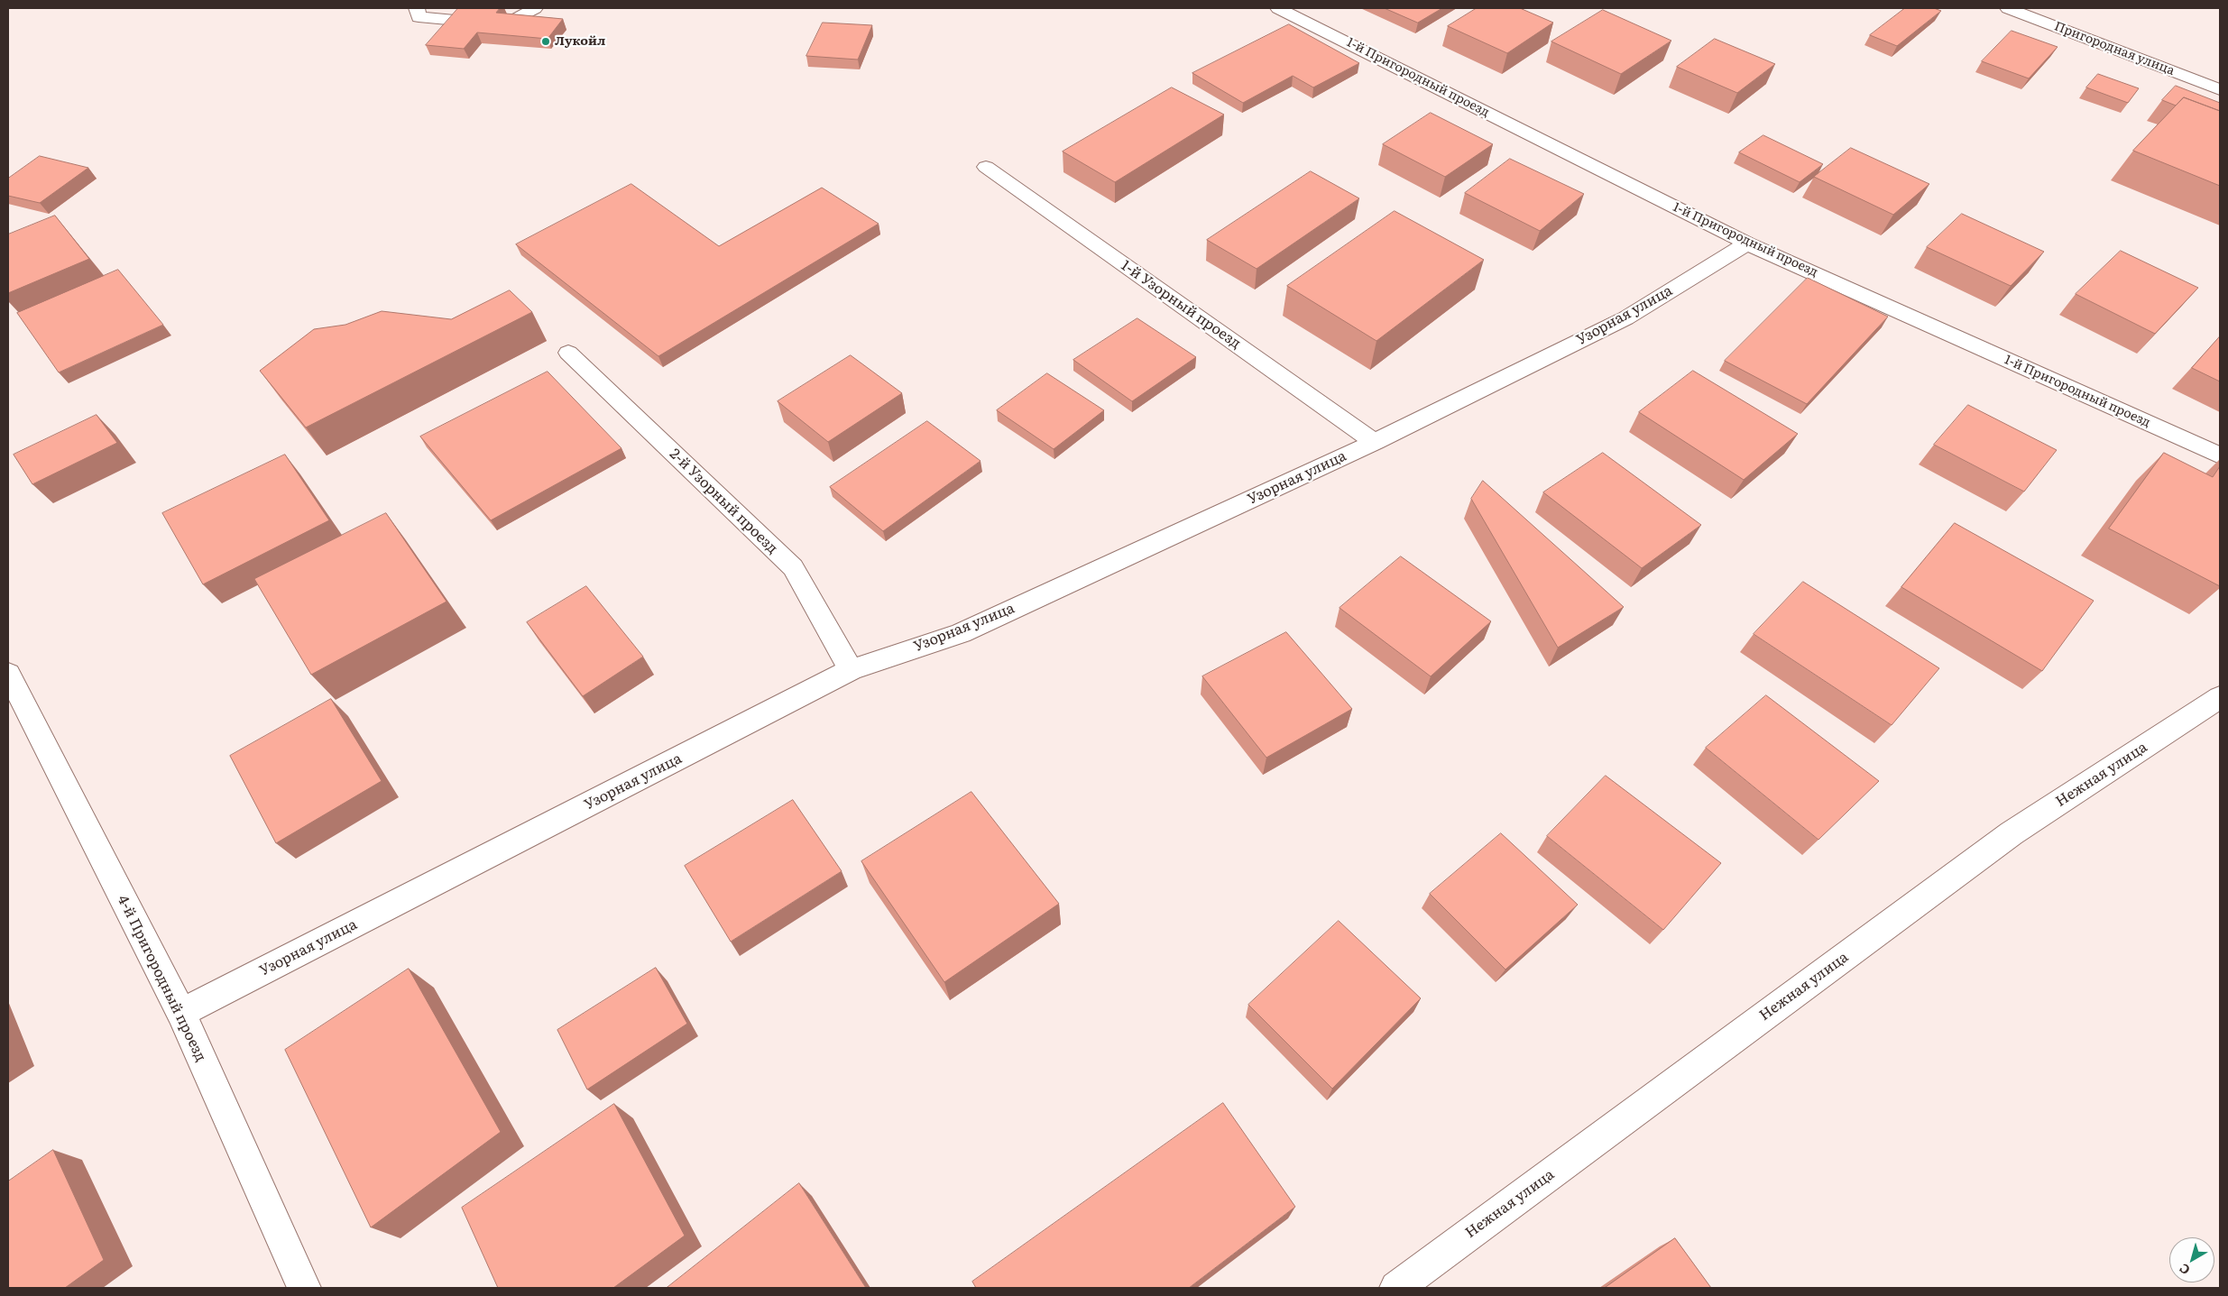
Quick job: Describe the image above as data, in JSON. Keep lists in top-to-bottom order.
{
  "streets": {
    "street": [
      "Пригородная улица",
      "1-й Пригородный проезд",
      "1-й Узорный проезд",
      "Узорная улица",
      "2-й Узорный проезд",
      "Нежная улица",
      "4-й Пригородный проезд"
    ]
  },
  "crossings": [
    ["1-й Пригородный проезд", "Узорная улица"],
    ["1-й Узорный проезд", "Узорная улица"],
    ["Узорная улица", "2-й Узорный проезд"],
    ["Узорная улица", "4-й Пригородный проезд"]
  ],
  "places": ["Лукойл"],
  "north": "bottom left"
}
